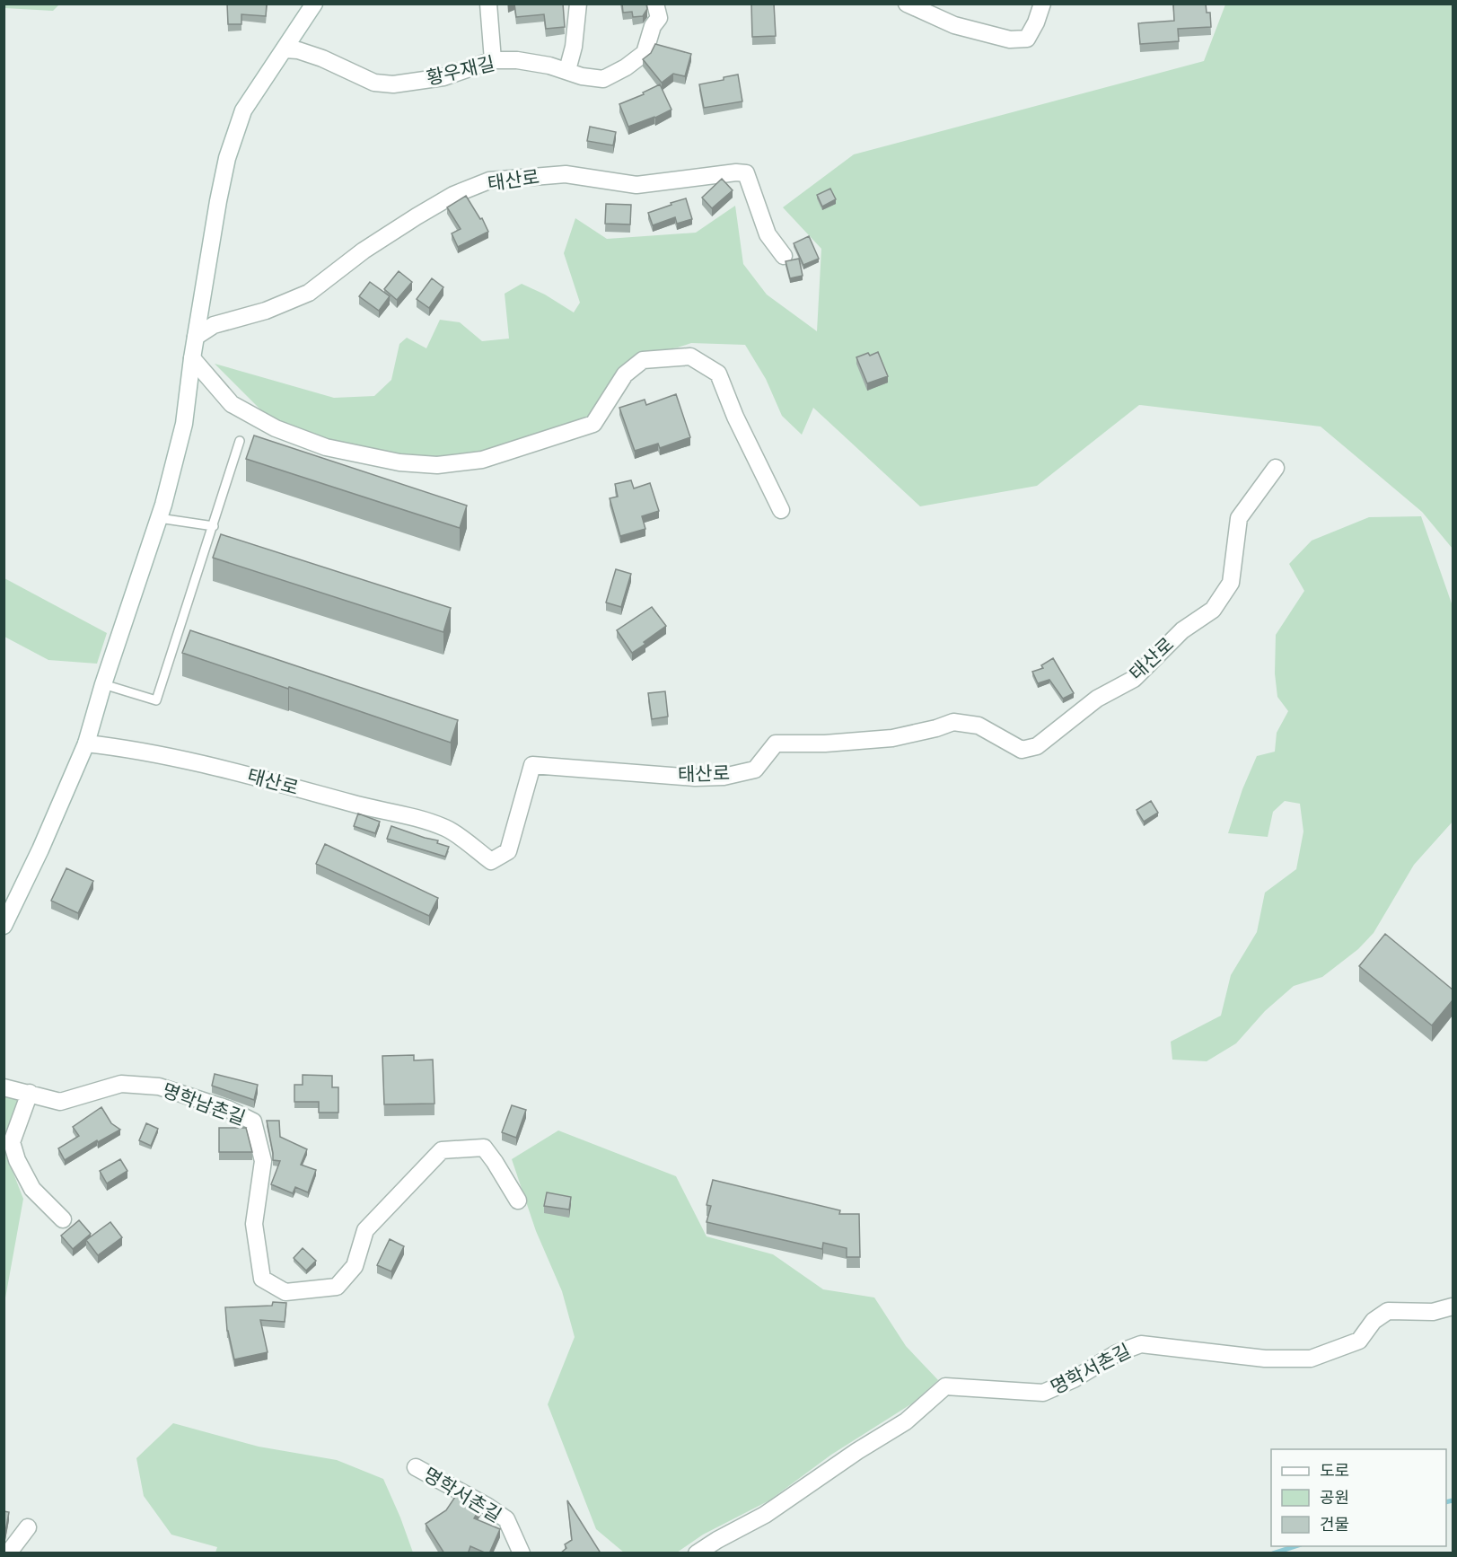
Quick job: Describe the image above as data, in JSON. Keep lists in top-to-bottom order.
{
  "streets": {
    "street": [
      "황우재길",
      "태산로",
      "명학남촌길",
      "명학서촌길"
    ]
  },
  "legend": ["도로", "공원", "건물"]
}
